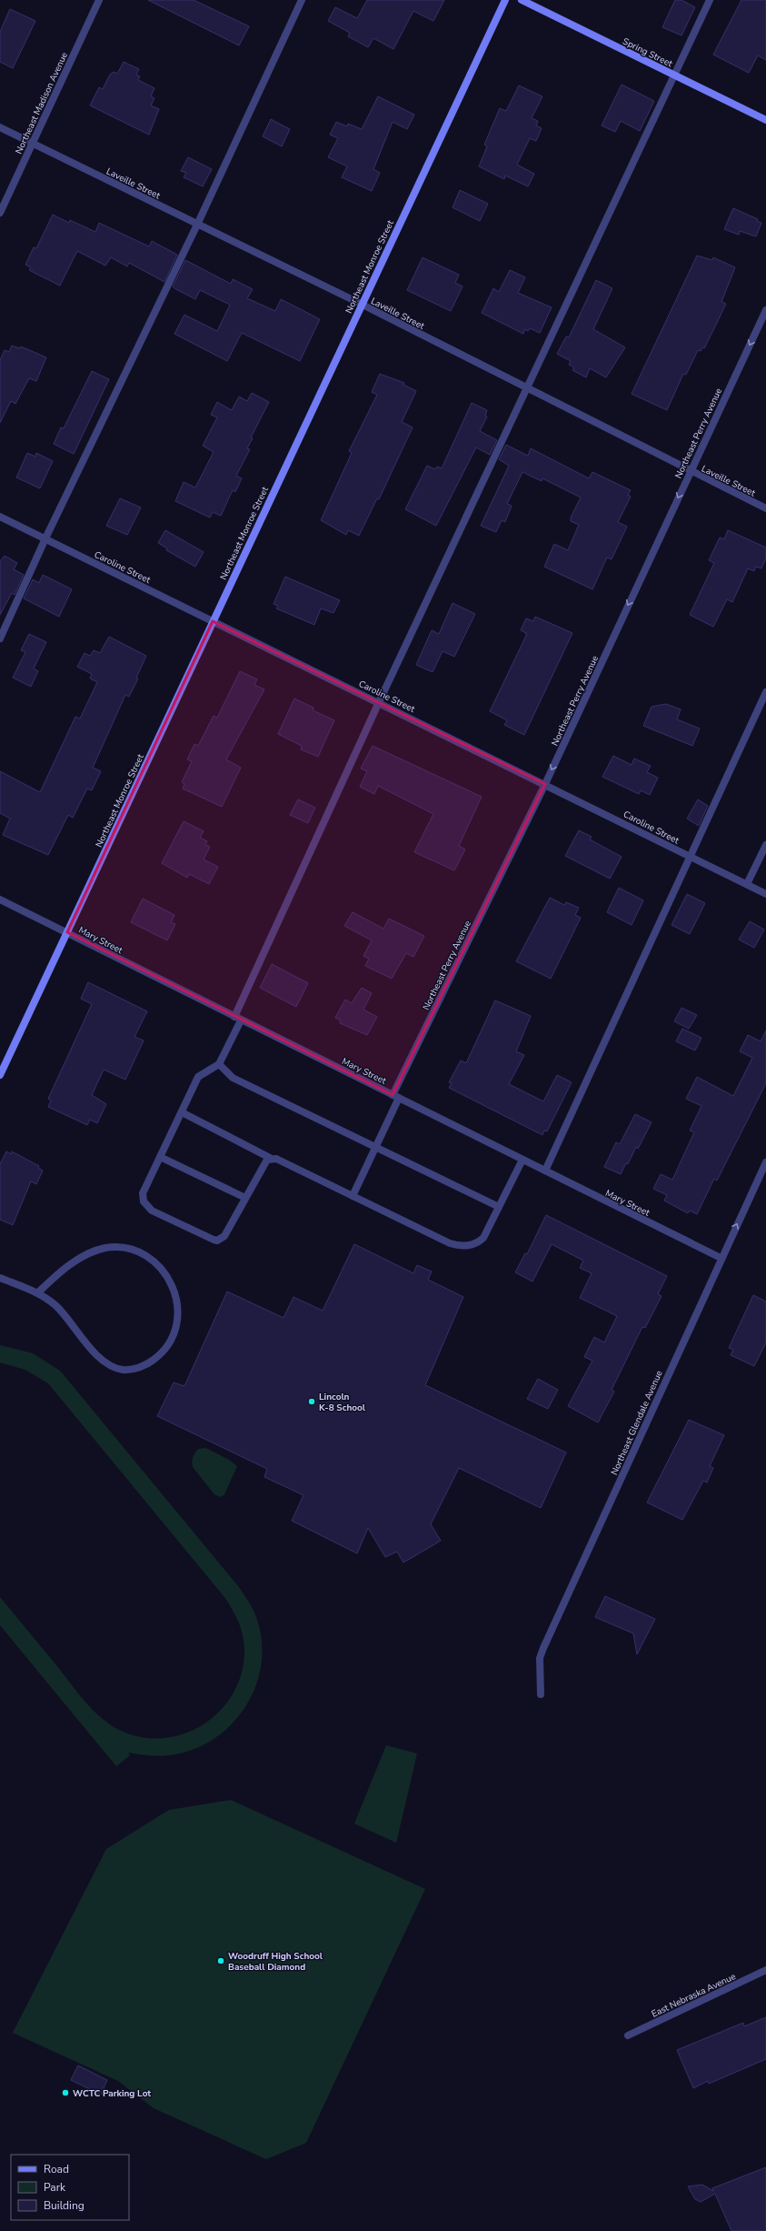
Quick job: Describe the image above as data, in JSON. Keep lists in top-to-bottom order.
{
  "streets": {
    "street": [
      "Spring Street",
      "Northeast Madison Avenue",
      "Laveille Street",
      "Northeast Monroe Street",
      "Northeast Perry Avenue",
      "Caroline Street",
      "Mary Street",
      "Northeast Glendale Avenue",
      "East Nebraska Avenue"
    ]
  },
  "crossings": [
    ["Northeast Madison Avenue", "Laveille Street"],
    ["Laveille Street", "Northeast Monroe Street"],
    ["Laveille Street", "Northeast Perry Avenue"],
    ["Northeast Monroe Street", "Caroline Street"],
    ["Northeast Monroe Street", "Mary Street"],
    ["Northeast Perry Avenue", "Caroline Street"],
    ["Northeast Perry Avenue", "Mary Street"],
    ["Mary Street", "Northeast Glendale Avenue"]
  ],
  "one_way": ["Northeast Perry Avenue"],
  "places": ["Lincoln K-8 School", "Woodruff High School Baseball Diamond", "WCTC Parking Lot"],
  "legend": ["Road", "Park", "Building"]
}
